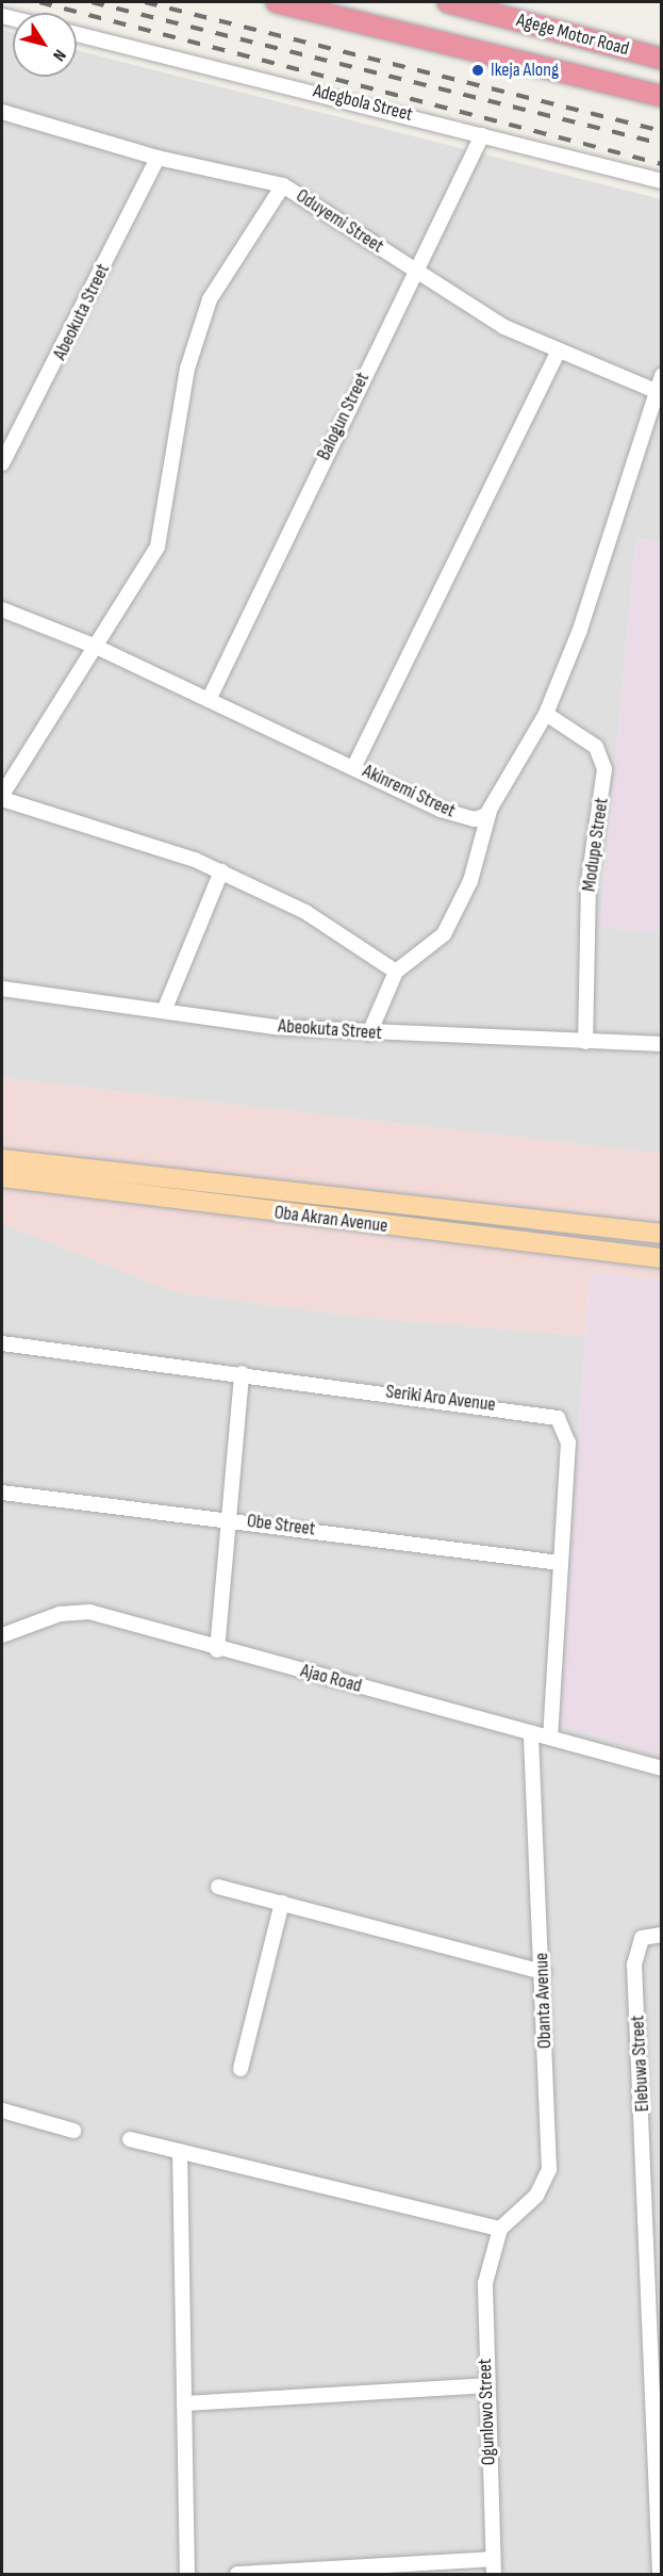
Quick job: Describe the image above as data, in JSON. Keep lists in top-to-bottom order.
{
  "streets": {
    "highway": ["Agege Motor Road"],
    "main road": ["Oba Akran Avenue"],
    "street": [
      "Adegbola Street",
      "Oduyemi Street",
      "Abeokuta Street",
      "Balogun Street",
      "Akinremi Street",
      "Modupe Street",
      "Seriki Aro Avenue",
      "Obe Street",
      "Ajao Road",
      "Obanta Avenue",
      "Elebuwa Street",
      "Ogunlowo Street"
    ]
  },
  "crossings": [
    ["Adegbola Street", "Balogun Street"],
    ["Oduyemi Street", "Abeokuta Street"],
    ["Oduyemi Street", "Balogun Street"],
    ["Abeokuta Street", "Modupe Street"],
    ["Balogun Street", "Akinremi Street"],
    ["Seriki Aro Avenue", "Obe Street"],
    ["Seriki Aro Avenue", "Ajao Road"],
    ["Ajao Road", "Obanta Avenue"],
    ["Obanta Avenue", "Ogunlowo Street"]
  ],
  "places": ["Ikeja Along"],
  "north": "bottom right"
}
